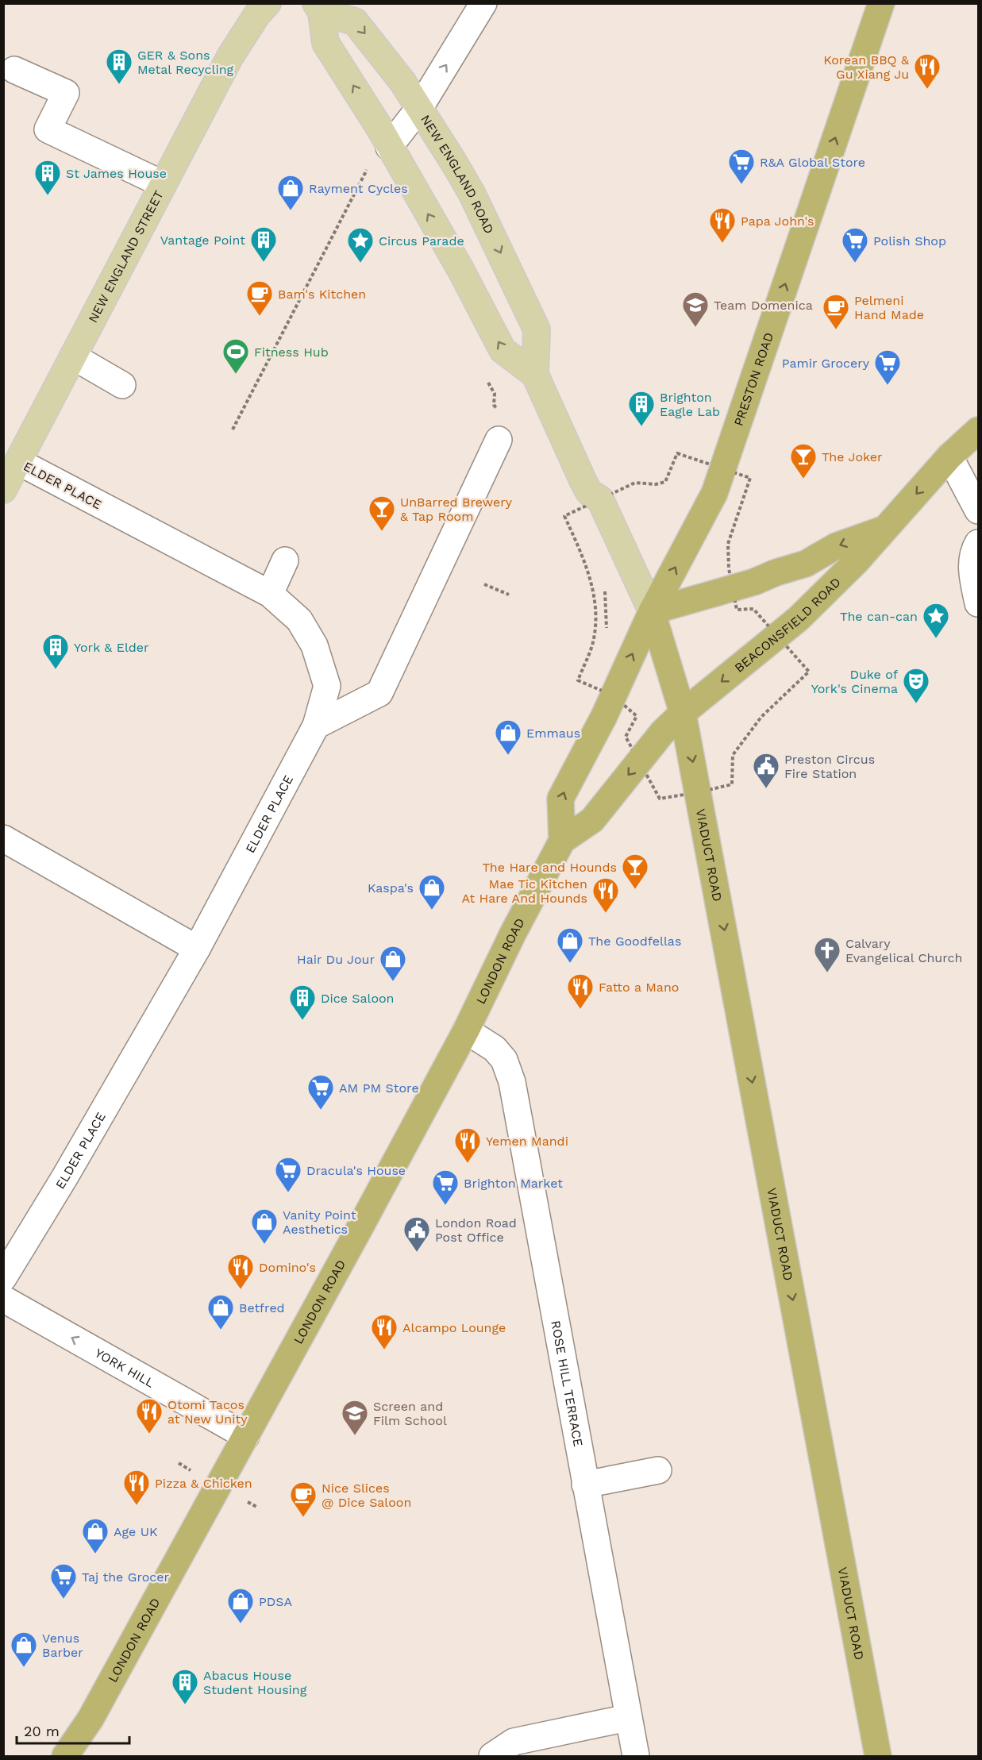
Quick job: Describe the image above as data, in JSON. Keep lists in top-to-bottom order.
{
  "streets": {
    "highway": [
      "PRESTON ROAD",
      "BEACONSFIELD ROAD",
      "VIADUCT ROAD",
      "LONDON ROAD"
    ],
    "main road": ["NEW ENGLAND ROAD", "NEW ENGLAND STREET"],
    "street": ["ELDER PLACE", "YORK HILL", "ROSE HILL TERRACE"]
  },
  "crossings": [
    ["NEW ENGLAND ROAD", "PRESTON ROAD"],
    ["NEW ENGLAND ROAD", "BEACONSFIELD ROAD"],
    ["NEW ENGLAND ROAD", "VIADUCT ROAD"],
    ["NEW ENGLAND STREET", "ELDER PLACE"],
    ["PRESTON ROAD", "BEACONSFIELD ROAD"],
    ["PRESTON ROAD", "VIADUCT ROAD"],
    ["BEACONSFIELD ROAD", "VIADUCT ROAD"],
    ["BEACONSFIELD ROAD", "LONDON ROAD"],
    ["VIADUCT ROAD", "LONDON ROAD"],
    ["LONDON ROAD", "YORK HILL"],
    ["LONDON ROAD", "ROSE HILL TERRACE"]
  ],
  "one_way": [
    "PRESTON ROAD",
    "BEACONSFIELD ROAD",
    "VIADUCT ROAD",
    "YORK HILL"
  ],
  "places": {
    "building": [
      "GER & Sons Metal Recycling",
      "St James House",
      "Vantage Point",
      "Brighton Eagle Lab",
      "York & Elder",
      "Dice Saloon",
      "Abacus House Student Housing"
    ],
    "restaurant": [
      "Korean BBQ & Gu Xiang Ju",
      "Papa John's",
      "Mae Tic Kitchen At Hare And Hounds",
      "Fatto a Mano",
      "Yemen Mandi",
      "Domino's",
      "Alcampo Lounge",
      "Otomi Tacos at New Unity",
      "Pizza & Chicken"
    ],
    "supermarket": [
      "R&A Global Store",
      "Polish Shop",
      "Pamir Grocery",
      "AM PM Store",
      "Dracula's House",
      "Brighton Market",
      "Taj the Grocer"
    ],
    "shop": [
      "Rayment Cycles",
      "Emmaus",
      "Kaspa's",
      "The Goodfellas",
      "Hair Du Jour",
      "Vanity Point Aesthetics",
      "Betfred",
      "Age UK",
      "PDSA",
      "Venus Barber"
    ],
    "place": ["Circus Parade", "The can-can"],
    "cafe": ["Bam's Kitchen", "Pelmeni Hand Made", "Nice Slices @ Dice Saloon"],
    "school or university": ["Team Domenica", "Screen and Film School"],
    "sports": ["Fitness Hub"],
    "bar": ["The Joker", "UnBarred Brewery & Tap Room", "The Hare and Hounds"],
    "theatre": ["Duke of York's Cinema"],
    "public building": ["Preston Circus Fire Station", "London Road Post Office"],
    "church": ["Calvary Evangelical Church"]
  },
  "scale_bar": "20 m"
}
